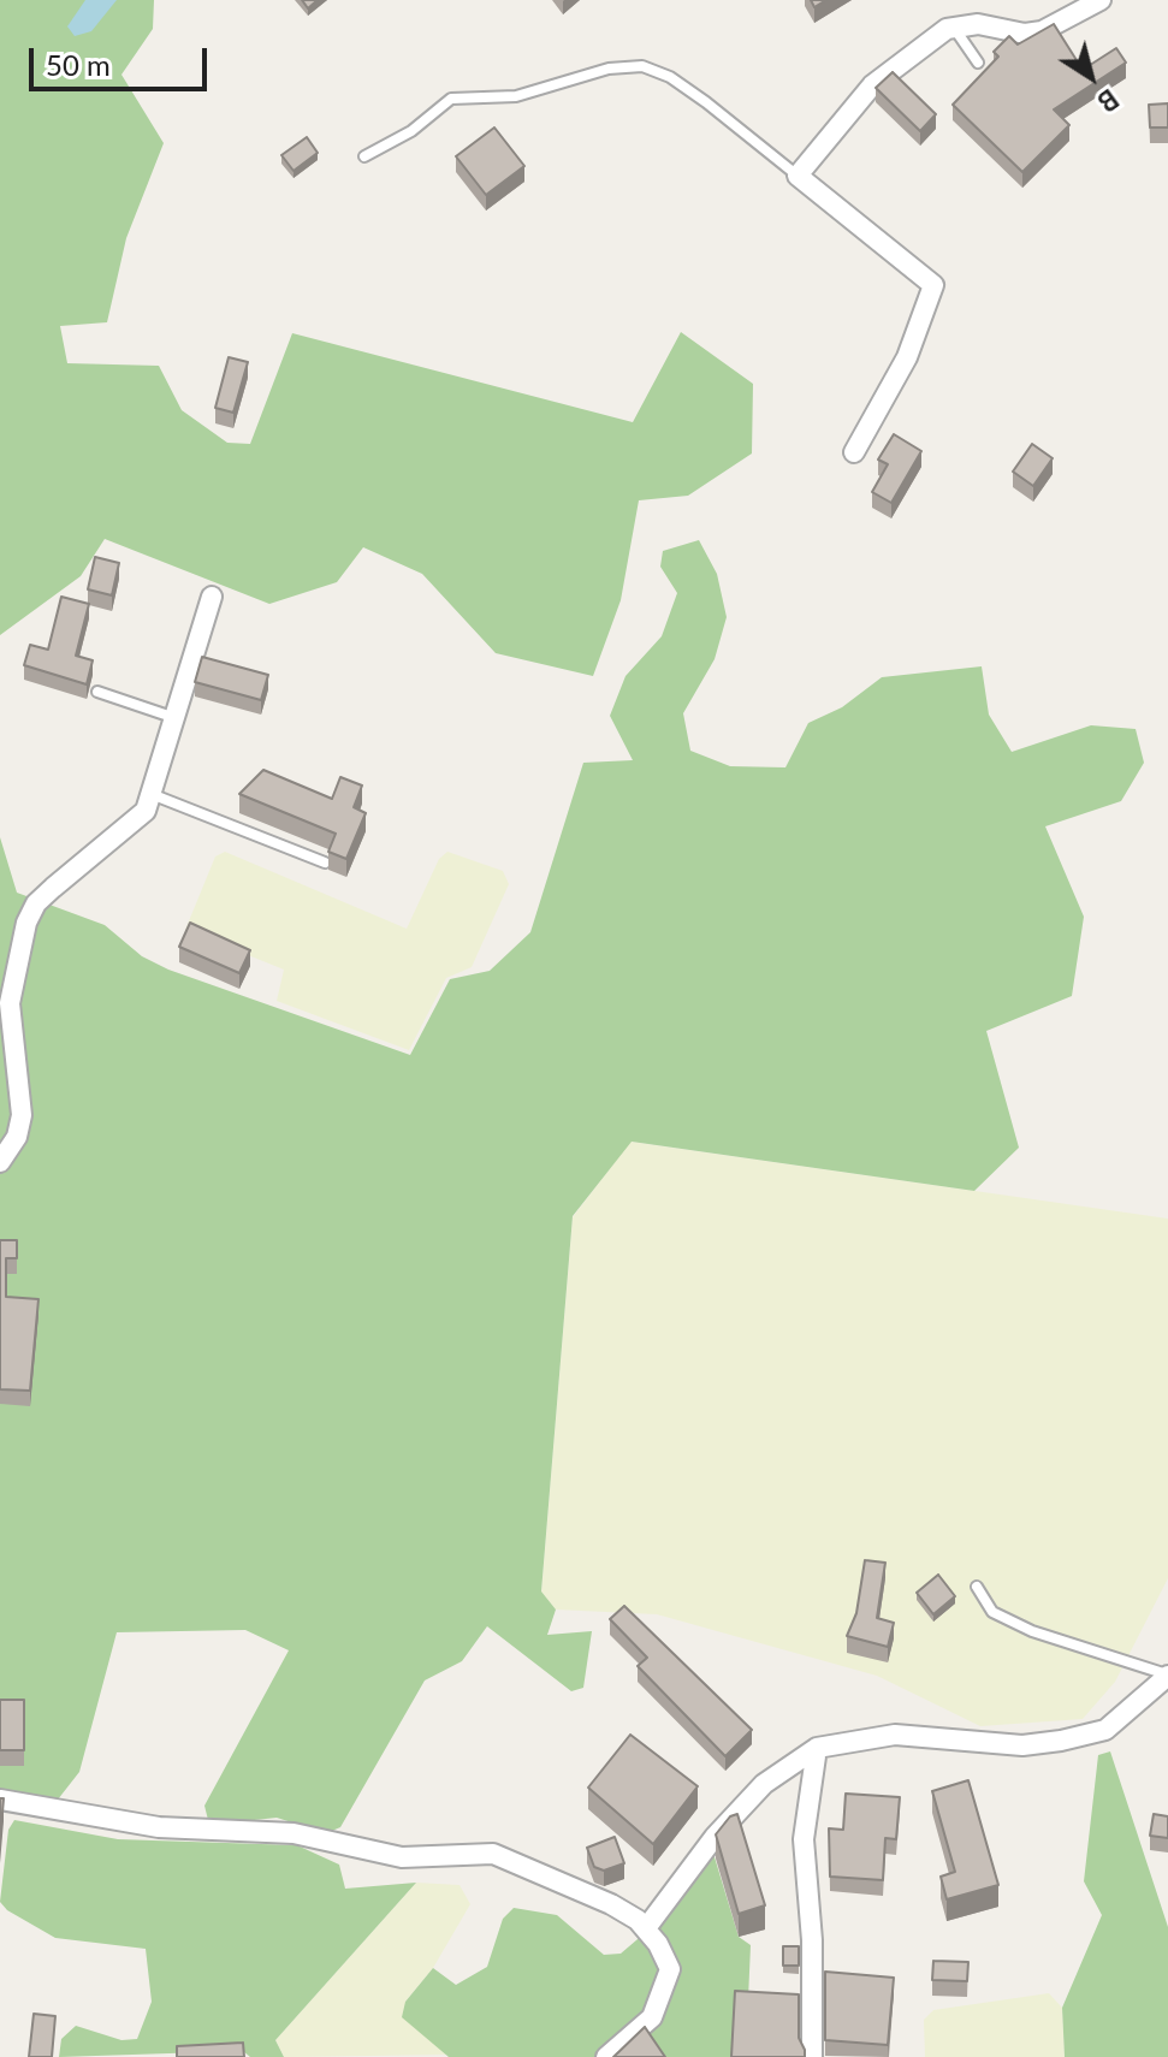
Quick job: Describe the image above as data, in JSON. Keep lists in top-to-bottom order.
{
  "scale_bar": "50 m",
  "north": "bottom right"
}
